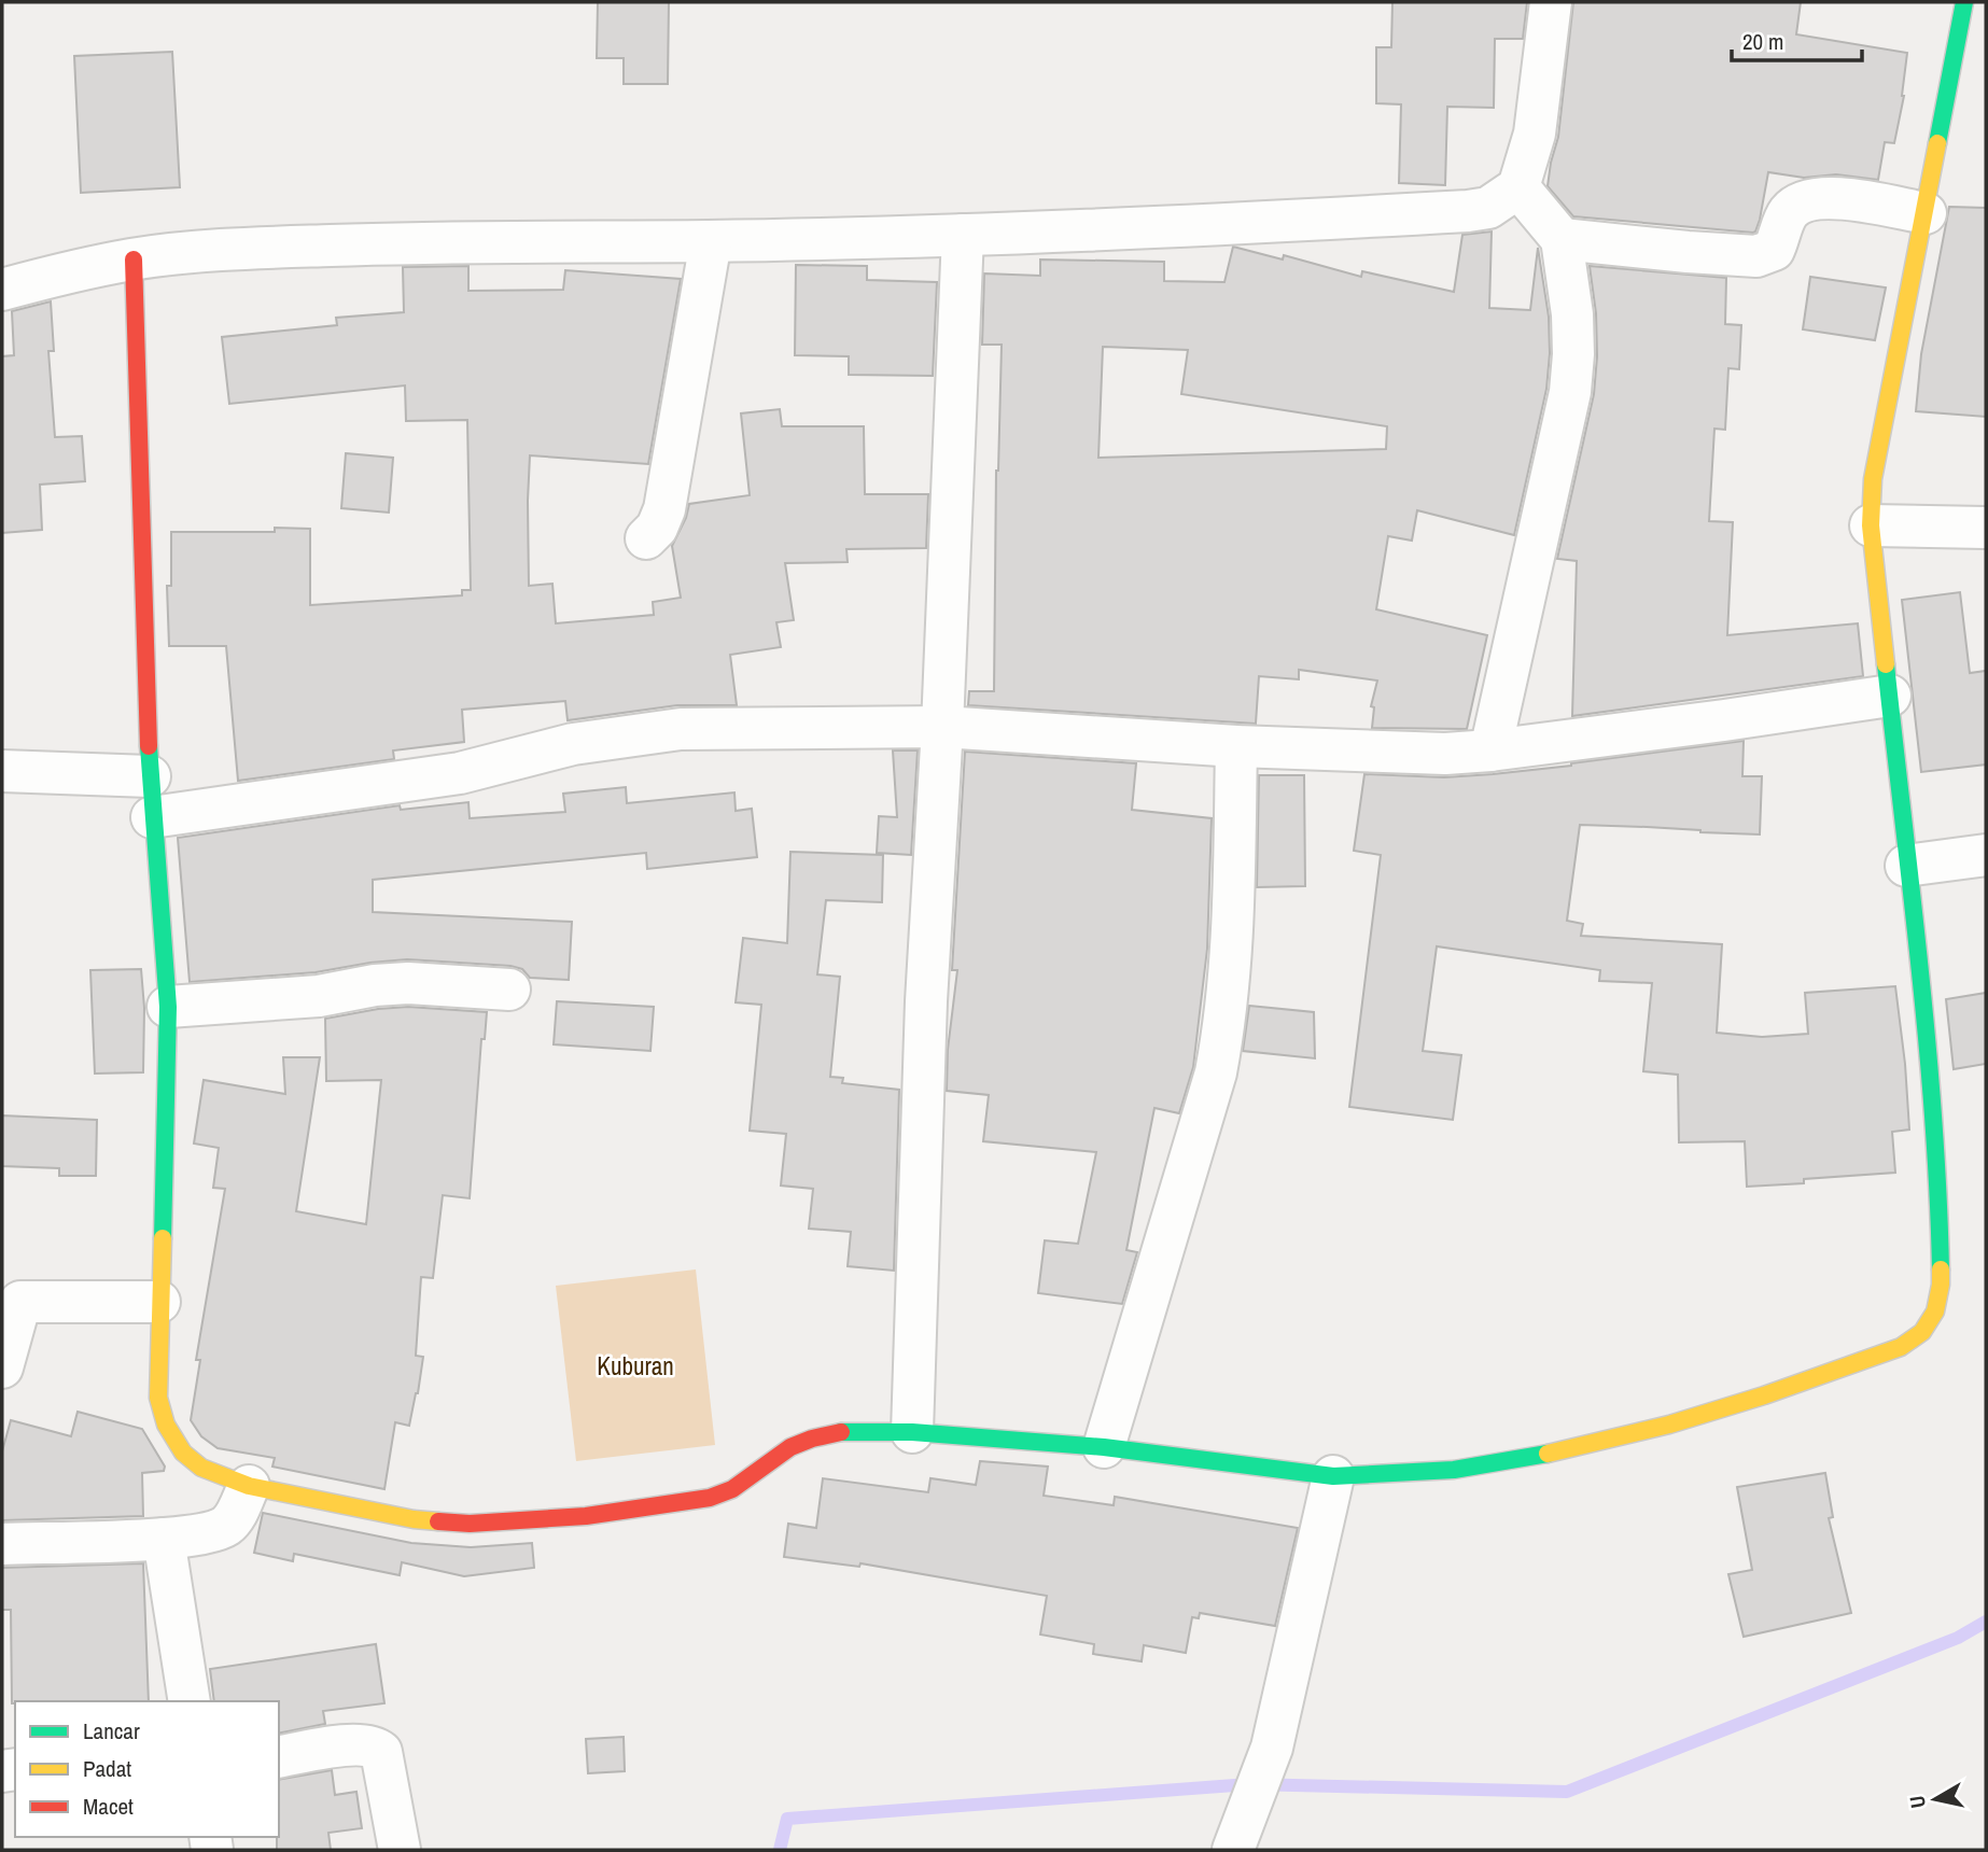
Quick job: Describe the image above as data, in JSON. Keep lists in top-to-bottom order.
{
  "parks": ["Kuburan"],
  "legend": ["Lancar", "Padat", "Macet"],
  "scale_bar": "20 m",
  "north": "left"
}
